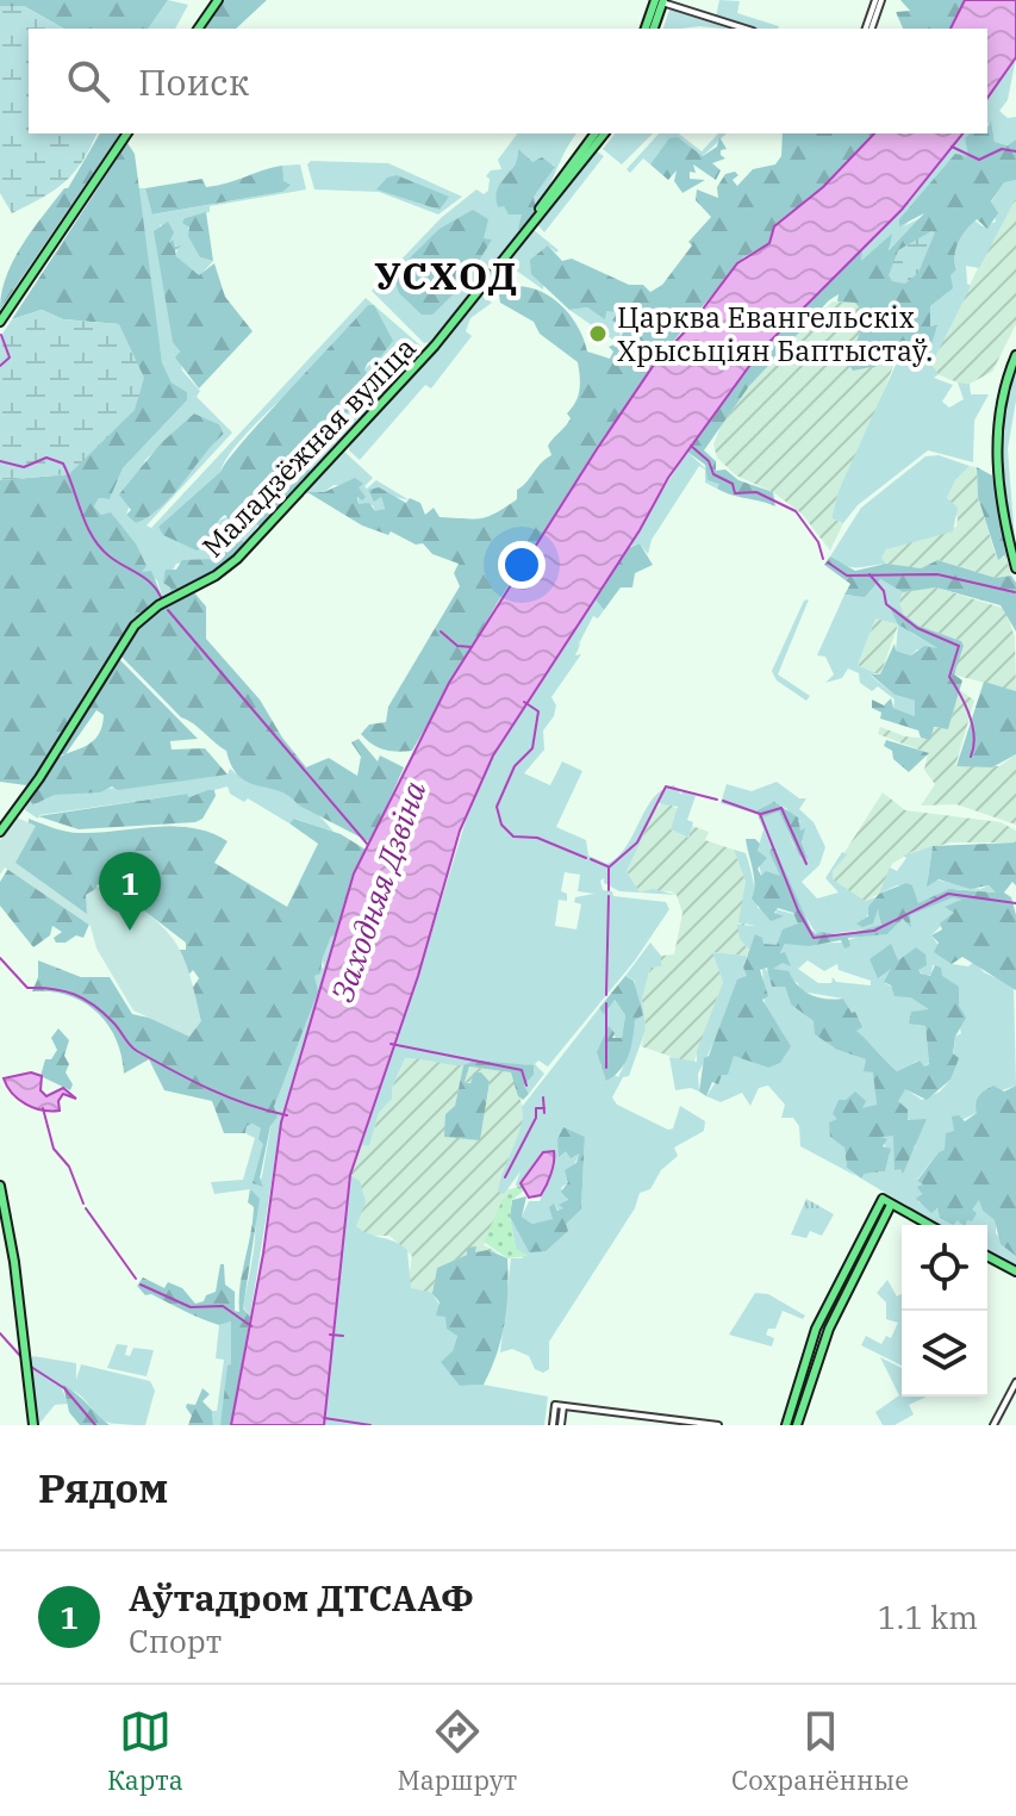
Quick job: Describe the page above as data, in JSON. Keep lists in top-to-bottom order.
{
  "streets": {
    "main road": ["Маладзёжная вуліца"]
  },
  "districts": ["УСХОД"],
  "water": ["Заходняя Дзвіна"],
  "places": ["Царква Евангельскіх Хрысьціян Баптыстаў."],
  "page": {
    "search": "Поиск",
    "pins": "1",
    "heading": "Рядом",
    "list": [
      {
        "mark": "1",
        "name": "Аўтадром ДТСААФ",
        "note": "Спорт",
        "value": "1.1 km"
      }
    ],
    "nav": ["Карта", "Маршрут", "Сохранённые"]
  }
}
